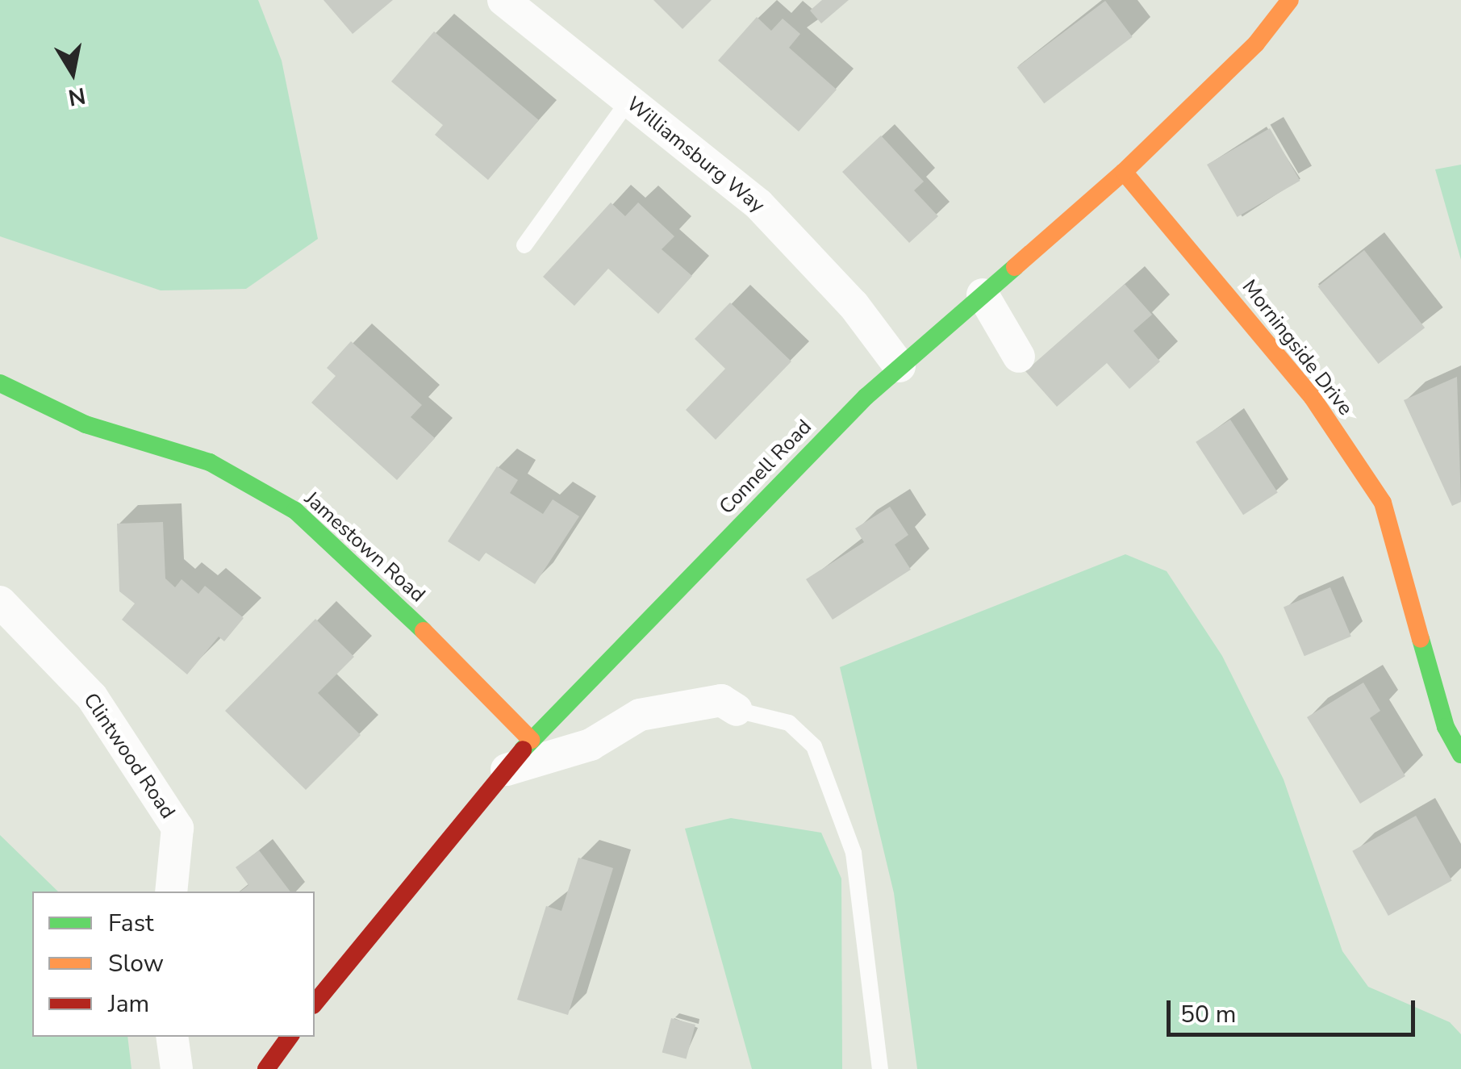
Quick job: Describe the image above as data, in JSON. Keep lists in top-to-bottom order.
{
  "streets": {
    "main road": ["Morningside Drive", "Connell Road", "Jamestown Road"],
    "street": ["Williamsburg Way", "Clintwood Road"]
  },
  "crossings": [
    ["Williamsburg Way", "Connell Road"],
    ["Morningside Drive", "Connell Road"],
    ["Connell Road", "Jamestown Road"]
  ],
  "legend": ["Fast", "Slow", "Jam"],
  "scale_bar": "50 m",
  "north": "bottom"
}
